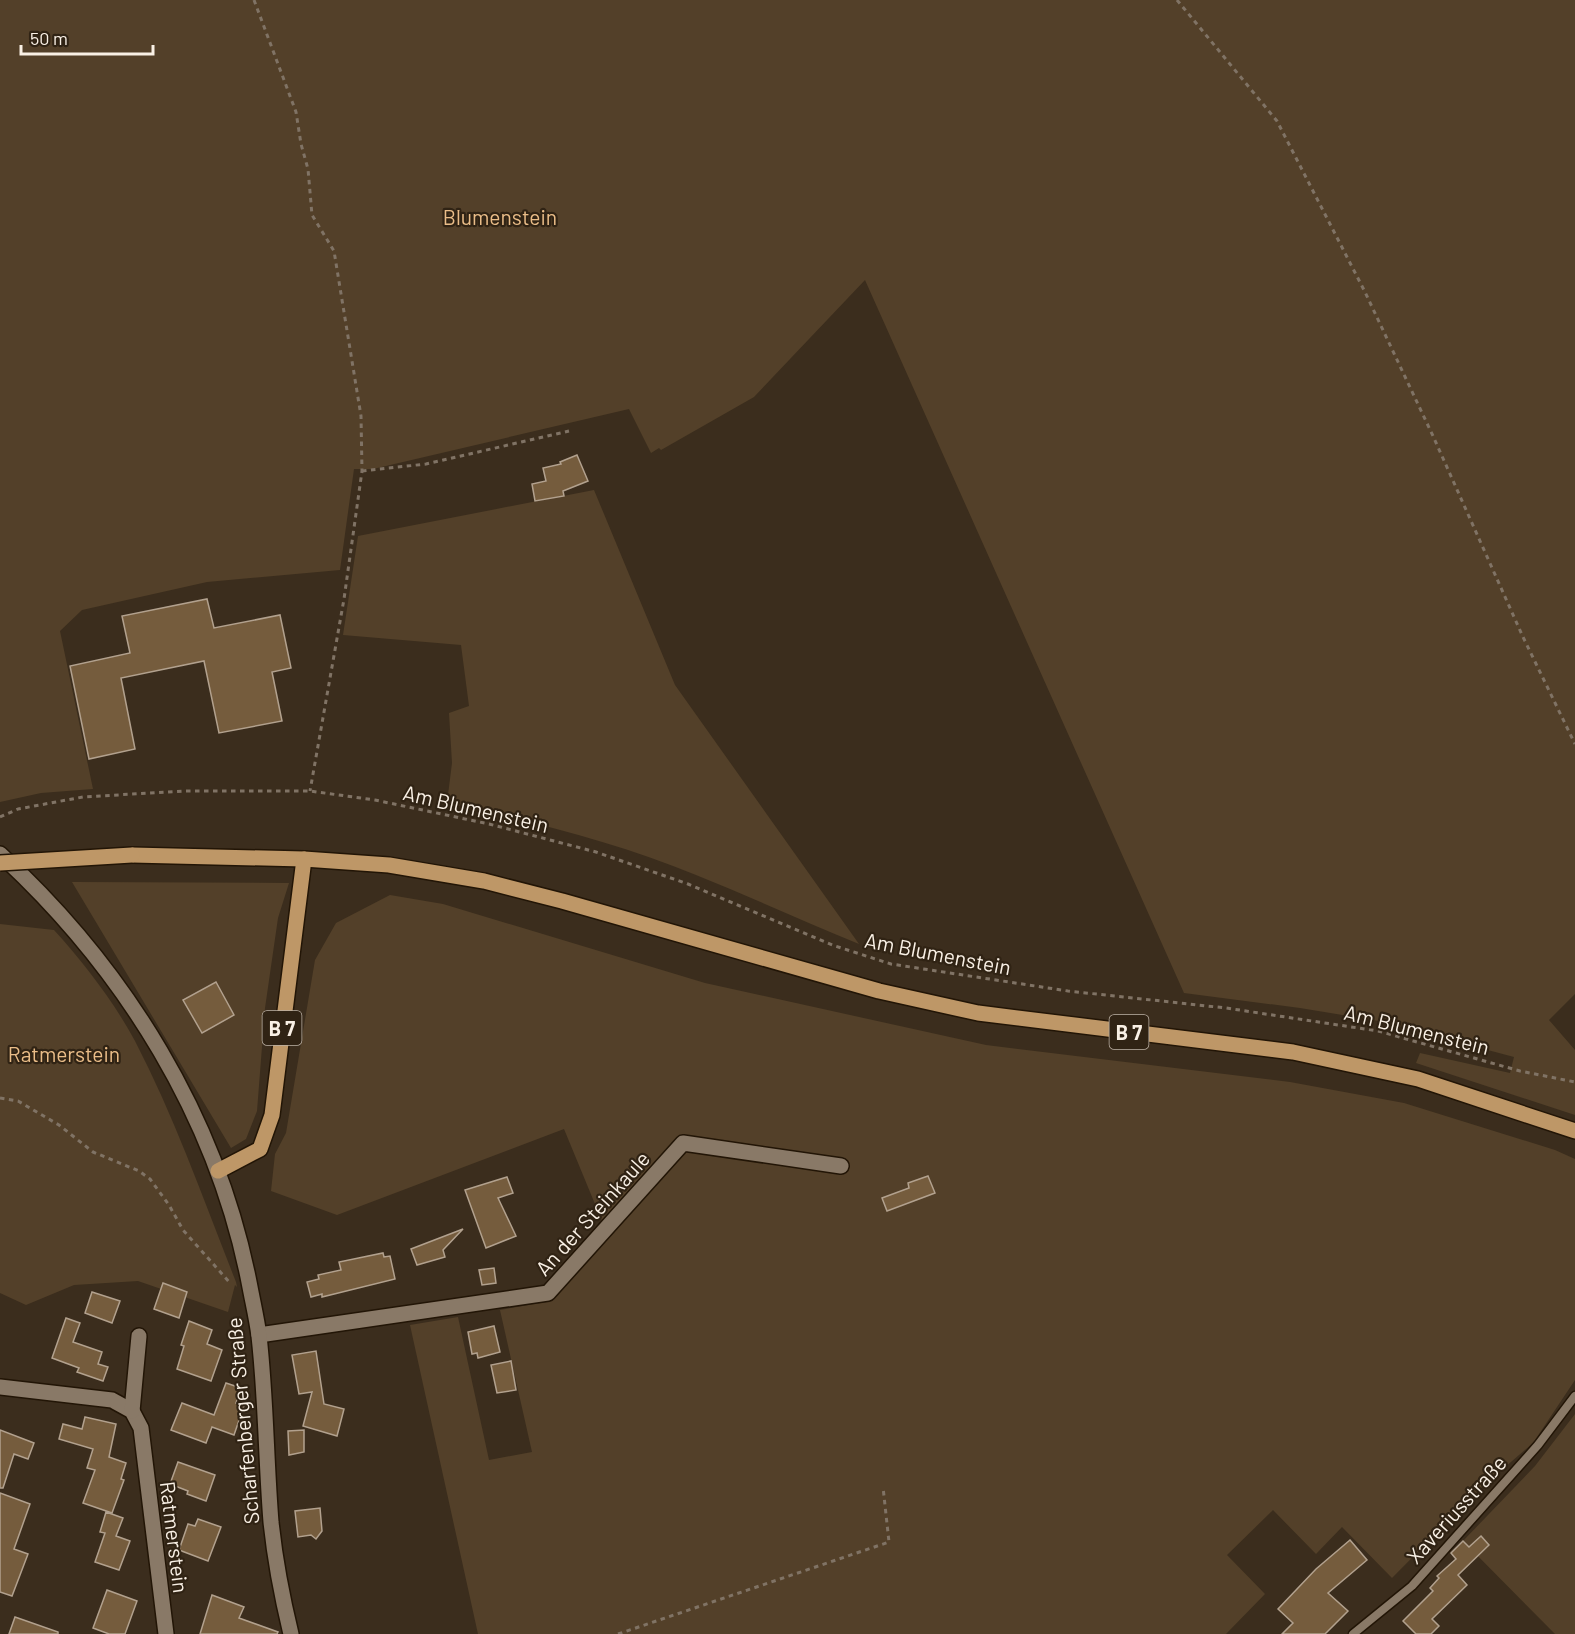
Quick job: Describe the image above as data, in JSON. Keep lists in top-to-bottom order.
{
  "streets": {
    "main road": ["B 7"],
    "street": ["An der Steinkaule", "Scharfenberger Straße", "Ratmerstein"],
    "lane": ["Xaveriusstraße"],
    "path": ["Am Blumenstein"]
  },
  "crossings": [
    ["B 7", "Scharfenberger Straße"],
    ["An der Steinkaule", "Scharfenberger Straße"]
  ],
  "parks": ["Blumenstein", "Ratmerstein"],
  "scale_bar": "50 m"
}
